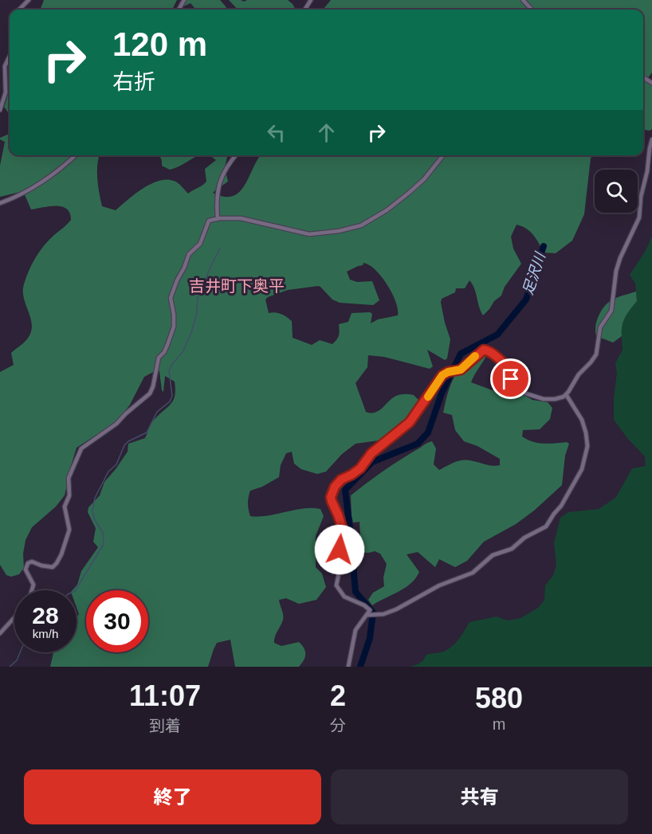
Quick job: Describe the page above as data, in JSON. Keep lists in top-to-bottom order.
{
  "districts": ["吉井町下奥平"],
  "water": ["足沢川"],
  "page": {
    "turn": ["120 m", "右折"],
    "speed": "28 km/h",
    "limit": "30",
    "eta": [
      "11:07",
      "到着",
      "2",
      "分",
      "580",
      "m"
    ],
    "buttons": ["終了", "共有"]
  }
}
